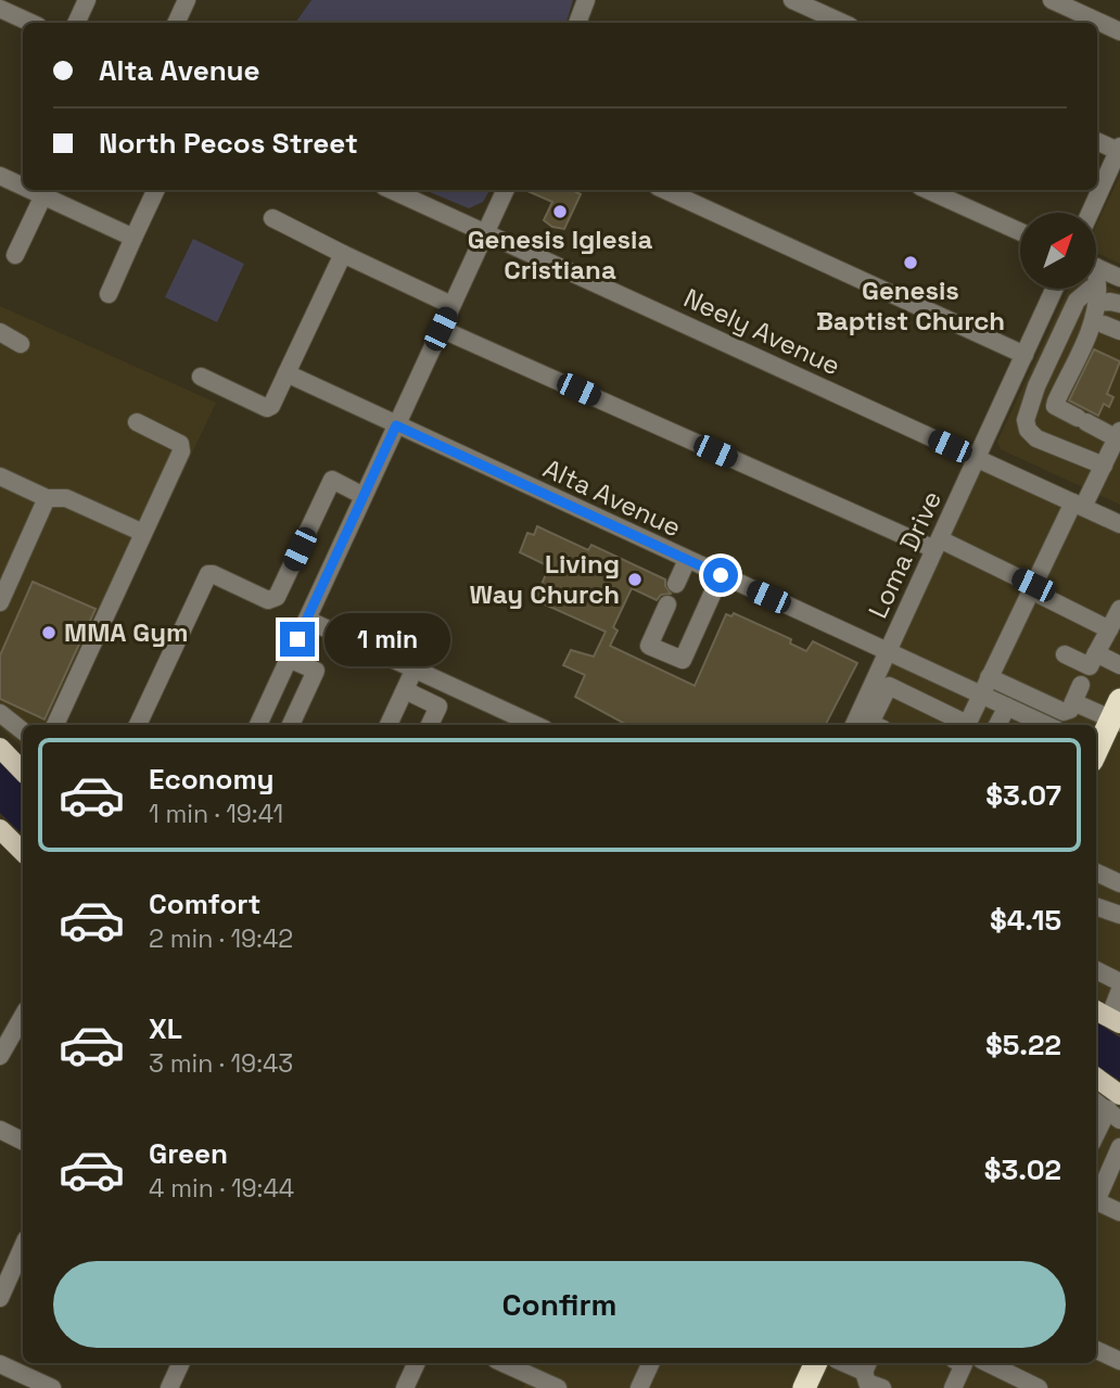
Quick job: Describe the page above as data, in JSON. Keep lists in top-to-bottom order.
{
  "streets": {
    "street": ["Neely Avenue", "Alta Avenue", "Loma Drive"]
  },
  "crossings": [
    ["Neely Avenue", "Loma Drive"],
    ["Alta Avenue", "Loma Drive"]
  ],
  "places": [
    "Genesis Iglesia Cristiana",
    "Genesis Baptist Church",
    "Living Way Church",
    "MMA Gym"
  ],
  "north": "top right",
  "page": {
    "banner": ["Alta Avenue", "North Pecos Street"],
    "bubble": "1 min",
    "list": [
      {
        "name": "Economy",
        "note": "1 min · 19:41",
        "value": "$3.07"
      },
      {
        "name": "Comfort",
        "note": "2 min · 19:42",
        "value": "$4.15"
      },
      {
        "name": "XL",
        "note": "3 min · 19:43",
        "value": "$5.22"
      },
      {
        "name": "Green",
        "note": "4 min · 19:44",
        "value": "$3.02"
      }
    ],
    "buttons": "Confirm"
  }
}
